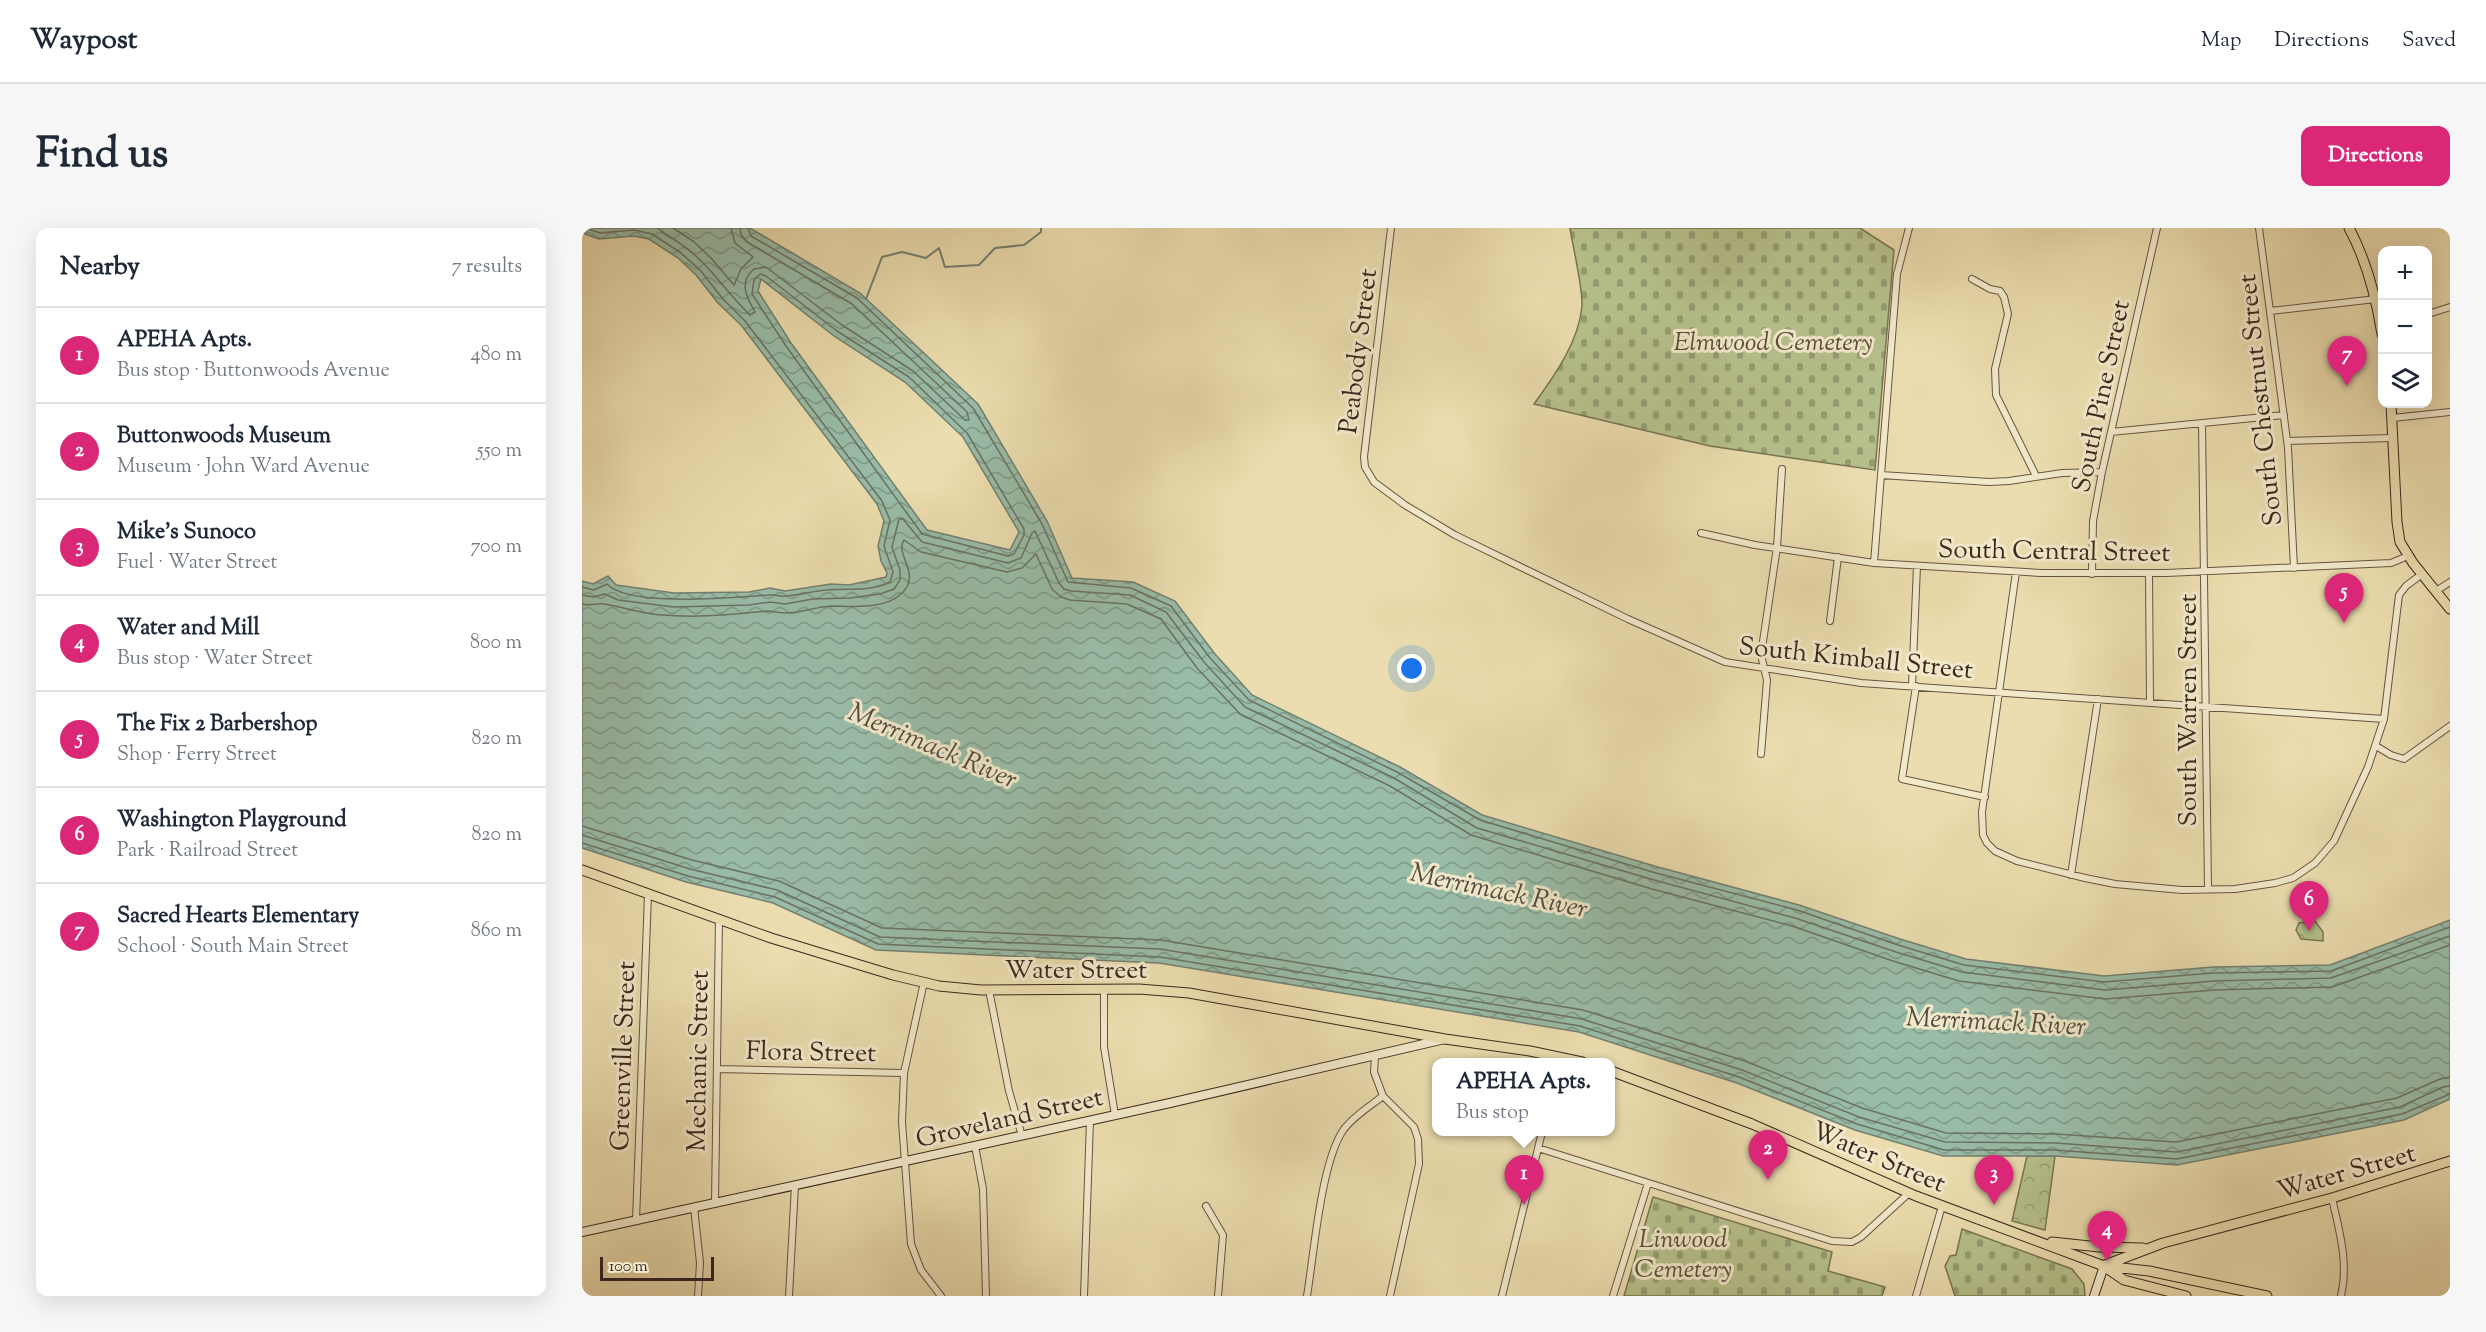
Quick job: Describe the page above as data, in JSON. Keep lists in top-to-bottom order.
{
  "streets": {
    "main road": ["Water Street", "Groveland Street"],
    "street": [
      "Peabody Street",
      "South Pine Street",
      "South Chestnut Street",
      "South Central Street",
      "South Kimball Street",
      "South Warren Street",
      "Flora Street",
      "Greenville Street",
      "Mechanic Street"
    ]
  },
  "crossings": [
    ["Peabody Street", "South Kimball Street"],
    ["South Pine Street", "South Central Street"],
    ["South Chestnut Street", "South Central Street"],
    ["South Central Street", "South Warren Street"],
    ["South Kimball Street", "South Warren Street"],
    ["Water Street", "Greenville Street"],
    ["Water Street", "Mechanic Street"],
    ["Water Street", "Groveland Street"],
    ["Flora Street", "Mechanic Street"],
    ["Greenville Street", "Groveland Street"],
    ["Mechanic Street", "Groveland Street"]
  ],
  "water": ["Merrimack River"],
  "parks": ["Elmwood Cemetery", "Linwood Cemetery"],
  "scale_bar": "100 m",
  "page": {
    "header": "Waypost",
    "nav": ["Map", "Directions", "Saved"],
    "title": "Find us",
    "buttons": "Directions",
    "heading": ["Nearby", "7 results"],
    "map_buttons": ["+", "−"],
    "list": [
      {
        "mark": "1",
        "name": "APEHA Apts.",
        "note": "Bus stop · Buttonwoods Avenue",
        "value": "480 m"
      },
      {
        "mark": "2",
        "name": "Buttonwoods Museum",
        "note": "Museum · John Ward Avenue",
        "value": "550 m"
      },
      {
        "mark": "3",
        "name": "Mike's Sunoco",
        "note": "Fuel · Water Street",
        "value": "700 m"
      },
      {
        "mark": "4",
        "name": "Water and Mill",
        "note": "Bus stop · Water Street",
        "value": "800 m"
      },
      {
        "mark": "5",
        "name": "The Fix 2 Barbershop",
        "note": "Shop · Ferry Street",
        "value": "820 m"
      },
      {
        "mark": "6",
        "name": "Washington Playground",
        "note": "Park · Railroad Street",
        "value": "820 m"
      },
      {
        "mark": "7",
        "name": "Sacred Hearts Elementary",
        "note": "School · South Main Street",
        "value": "860 m"
      }
    ],
    "pins": [
      "7",
      "5",
      "6",
      "2",
      "1",
      "3",
      "4"
    ],
    "popup": ["APEHA Apts.", "Bus stop"],
    "scale": "100 m"
  }
}
